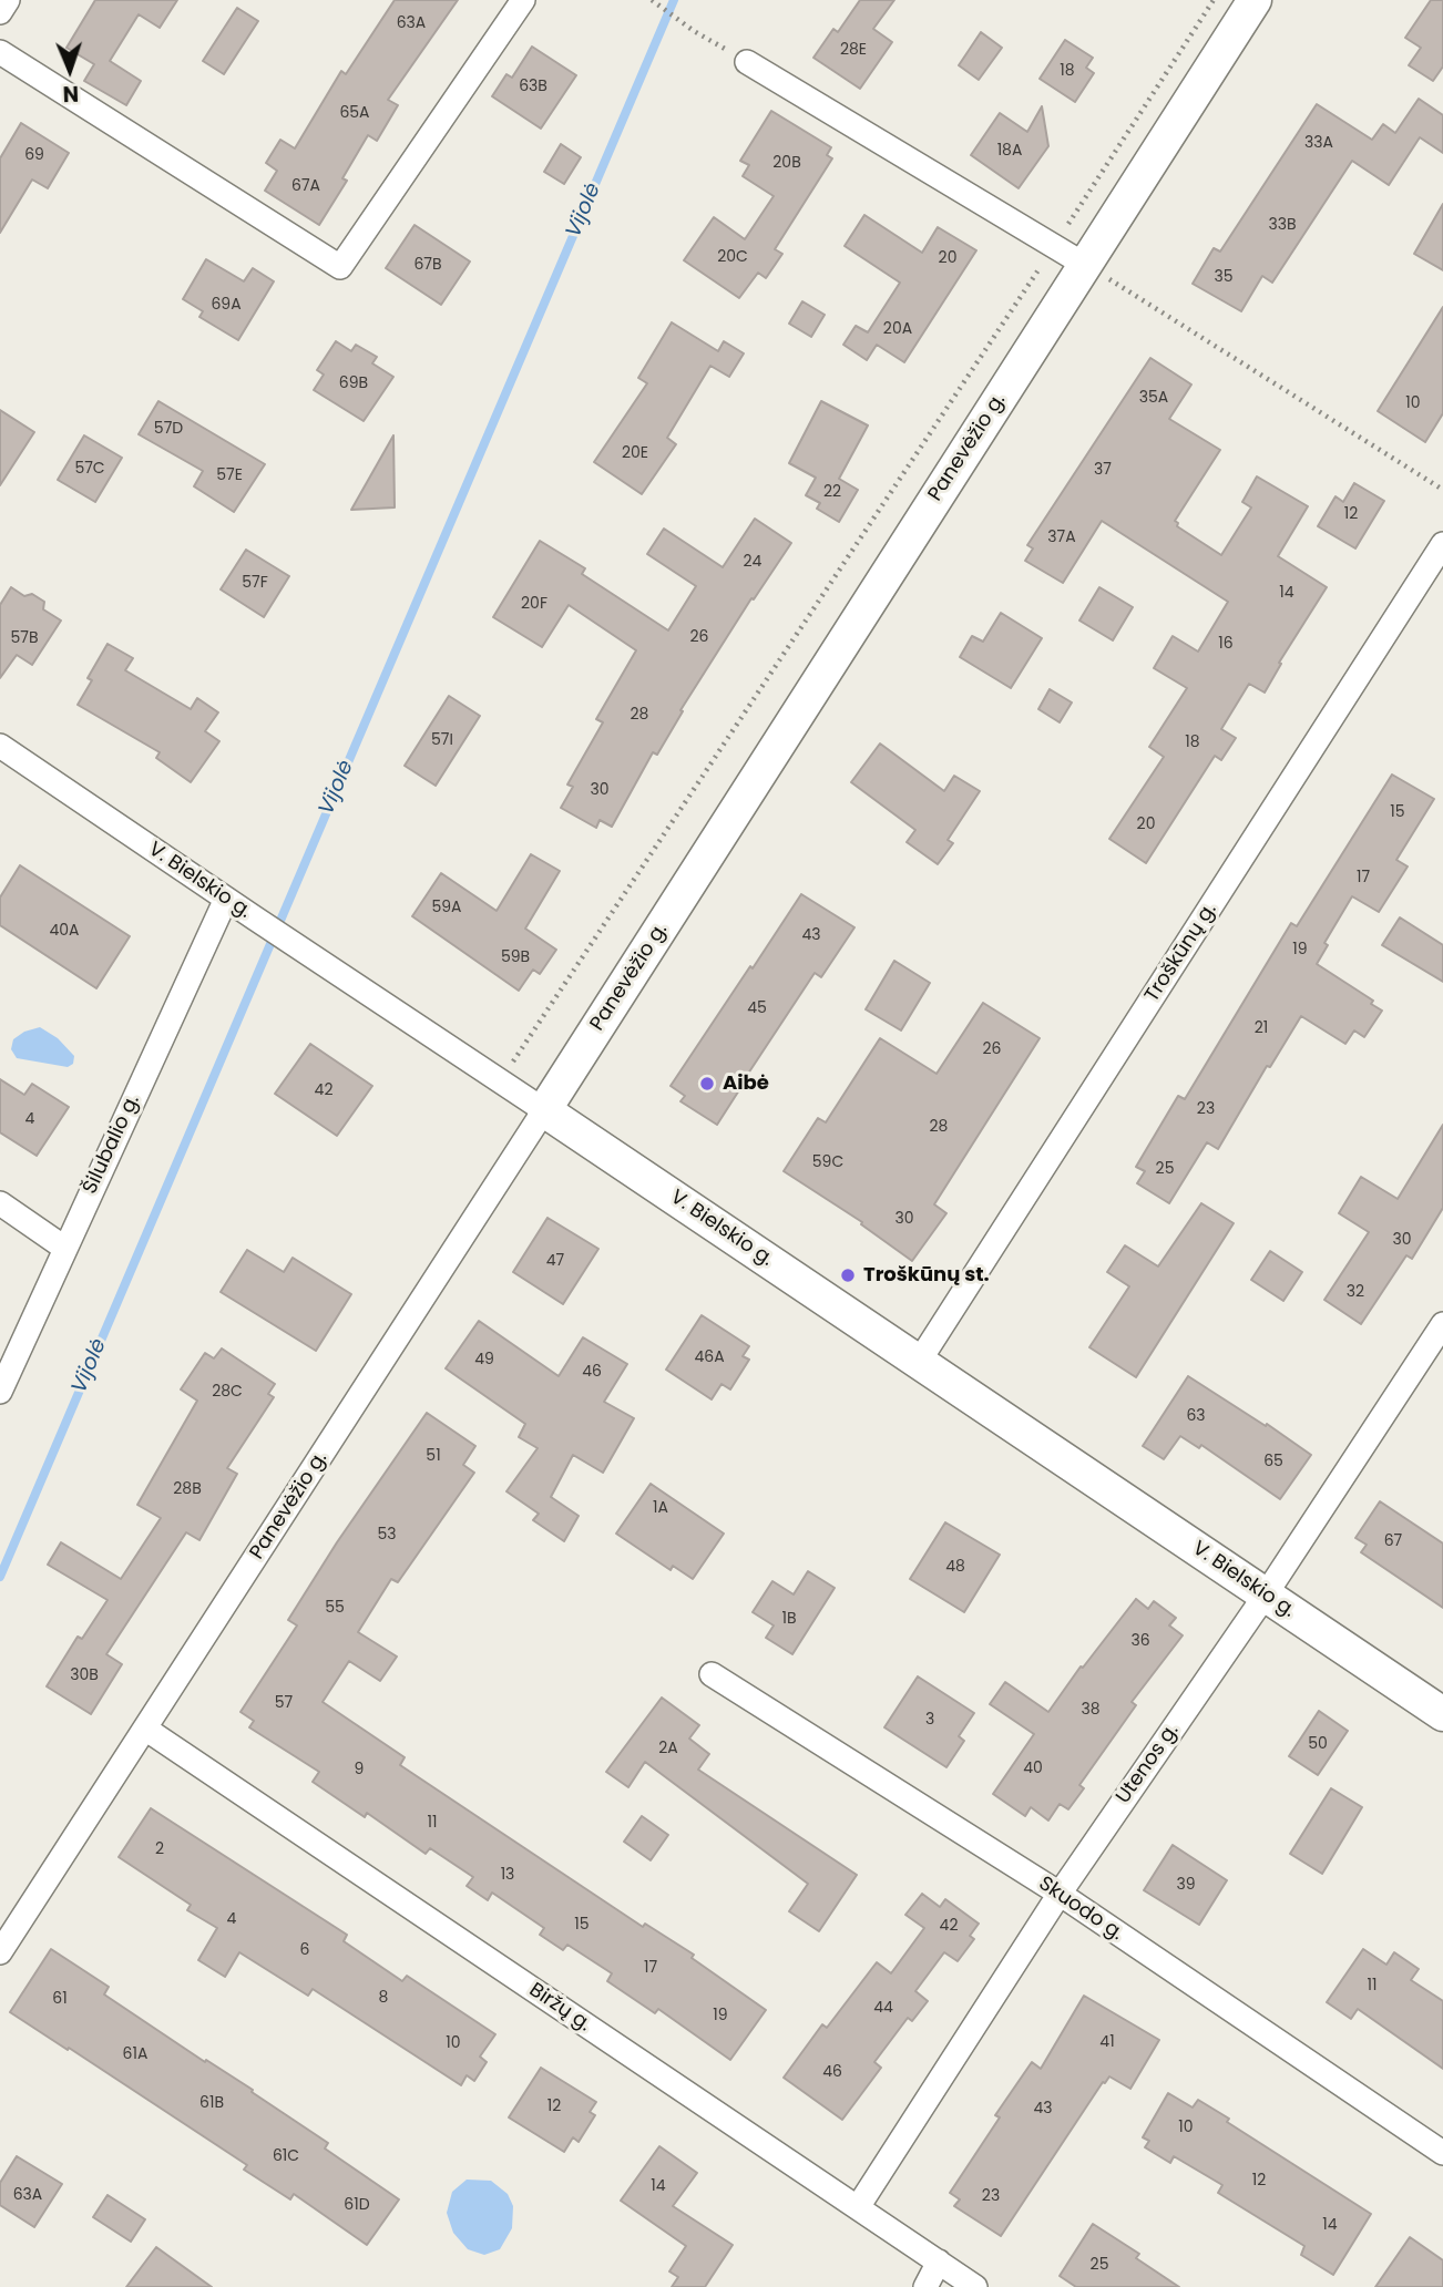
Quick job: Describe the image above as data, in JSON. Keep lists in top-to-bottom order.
{
  "streets": {
    "street": [
      "Panevėžio g.",
      "V. Bielskio g.",
      "Troškūnų g.",
      "Šilubalio g.",
      "Utenos g.",
      "Skuodo g.",
      "Biržų g."
    ]
  },
  "crossings": [
    ["Panevėžio g.", "V. Bielskio g."],
    ["Panevėžio g.", "Biržų g."],
    ["V. Bielskio g.", "Troškūnų g."],
    ["V. Bielskio g.", "Šilubalio g."],
    ["V. Bielskio g.", "Utenos g."],
    ["Utenos g.", "Skuodo g."],
    ["Utenos g.", "Biržų g."]
  ],
  "water": ["Vijolė"],
  "places": ["Aibė", "Troškūnų st."],
  "house_numbers": [
    "63A",
    "28E",
    "18",
    "63B",
    "65A",
    "33A",
    "18A",
    "69",
    "20B",
    "67A",
    "33B",
    "20C",
    "20",
    "67B",
    "35",
    "69A",
    "20A",
    "69B",
    "35A",
    "10",
    "57D",
    "20E",
    "57C",
    "37",
    "57E",
    "22",
    "12",
    "37A",
    "24",
    "57F",
    "14",
    "20F",
    "26",
    "57B",
    "16",
    "28",
    "57I",
    "18",
    "30",
    "15",
    "20",
    "17",
    "59A",
    "40A",
    "43",
    "19",
    "59B",
    "45",
    "21",
    "26",
    "42",
    "23",
    "4",
    "28",
    "59C",
    "25",
    "30",
    "30",
    "47",
    "32",
    "46A",
    "49",
    "46",
    "28C",
    "63",
    "51",
    "65",
    "28B",
    "1A",
    "53",
    "67",
    "48",
    "55",
    "1B",
    "36",
    "30B",
    "57",
    "38",
    "3",
    "50",
    "2A",
    "40",
    "9",
    "11",
    "2",
    "13",
    "39",
    "4",
    "15",
    "42",
    "6",
    "17",
    "11",
    "8",
    "61",
    "44",
    "19",
    "41",
    "10",
    "61A",
    "46",
    "61B",
    "12",
    "43",
    "10",
    "61C",
    "12",
    "14",
    "63A",
    "23",
    "61D",
    "14",
    "25"
  ],
  "north": "bottom"
}
